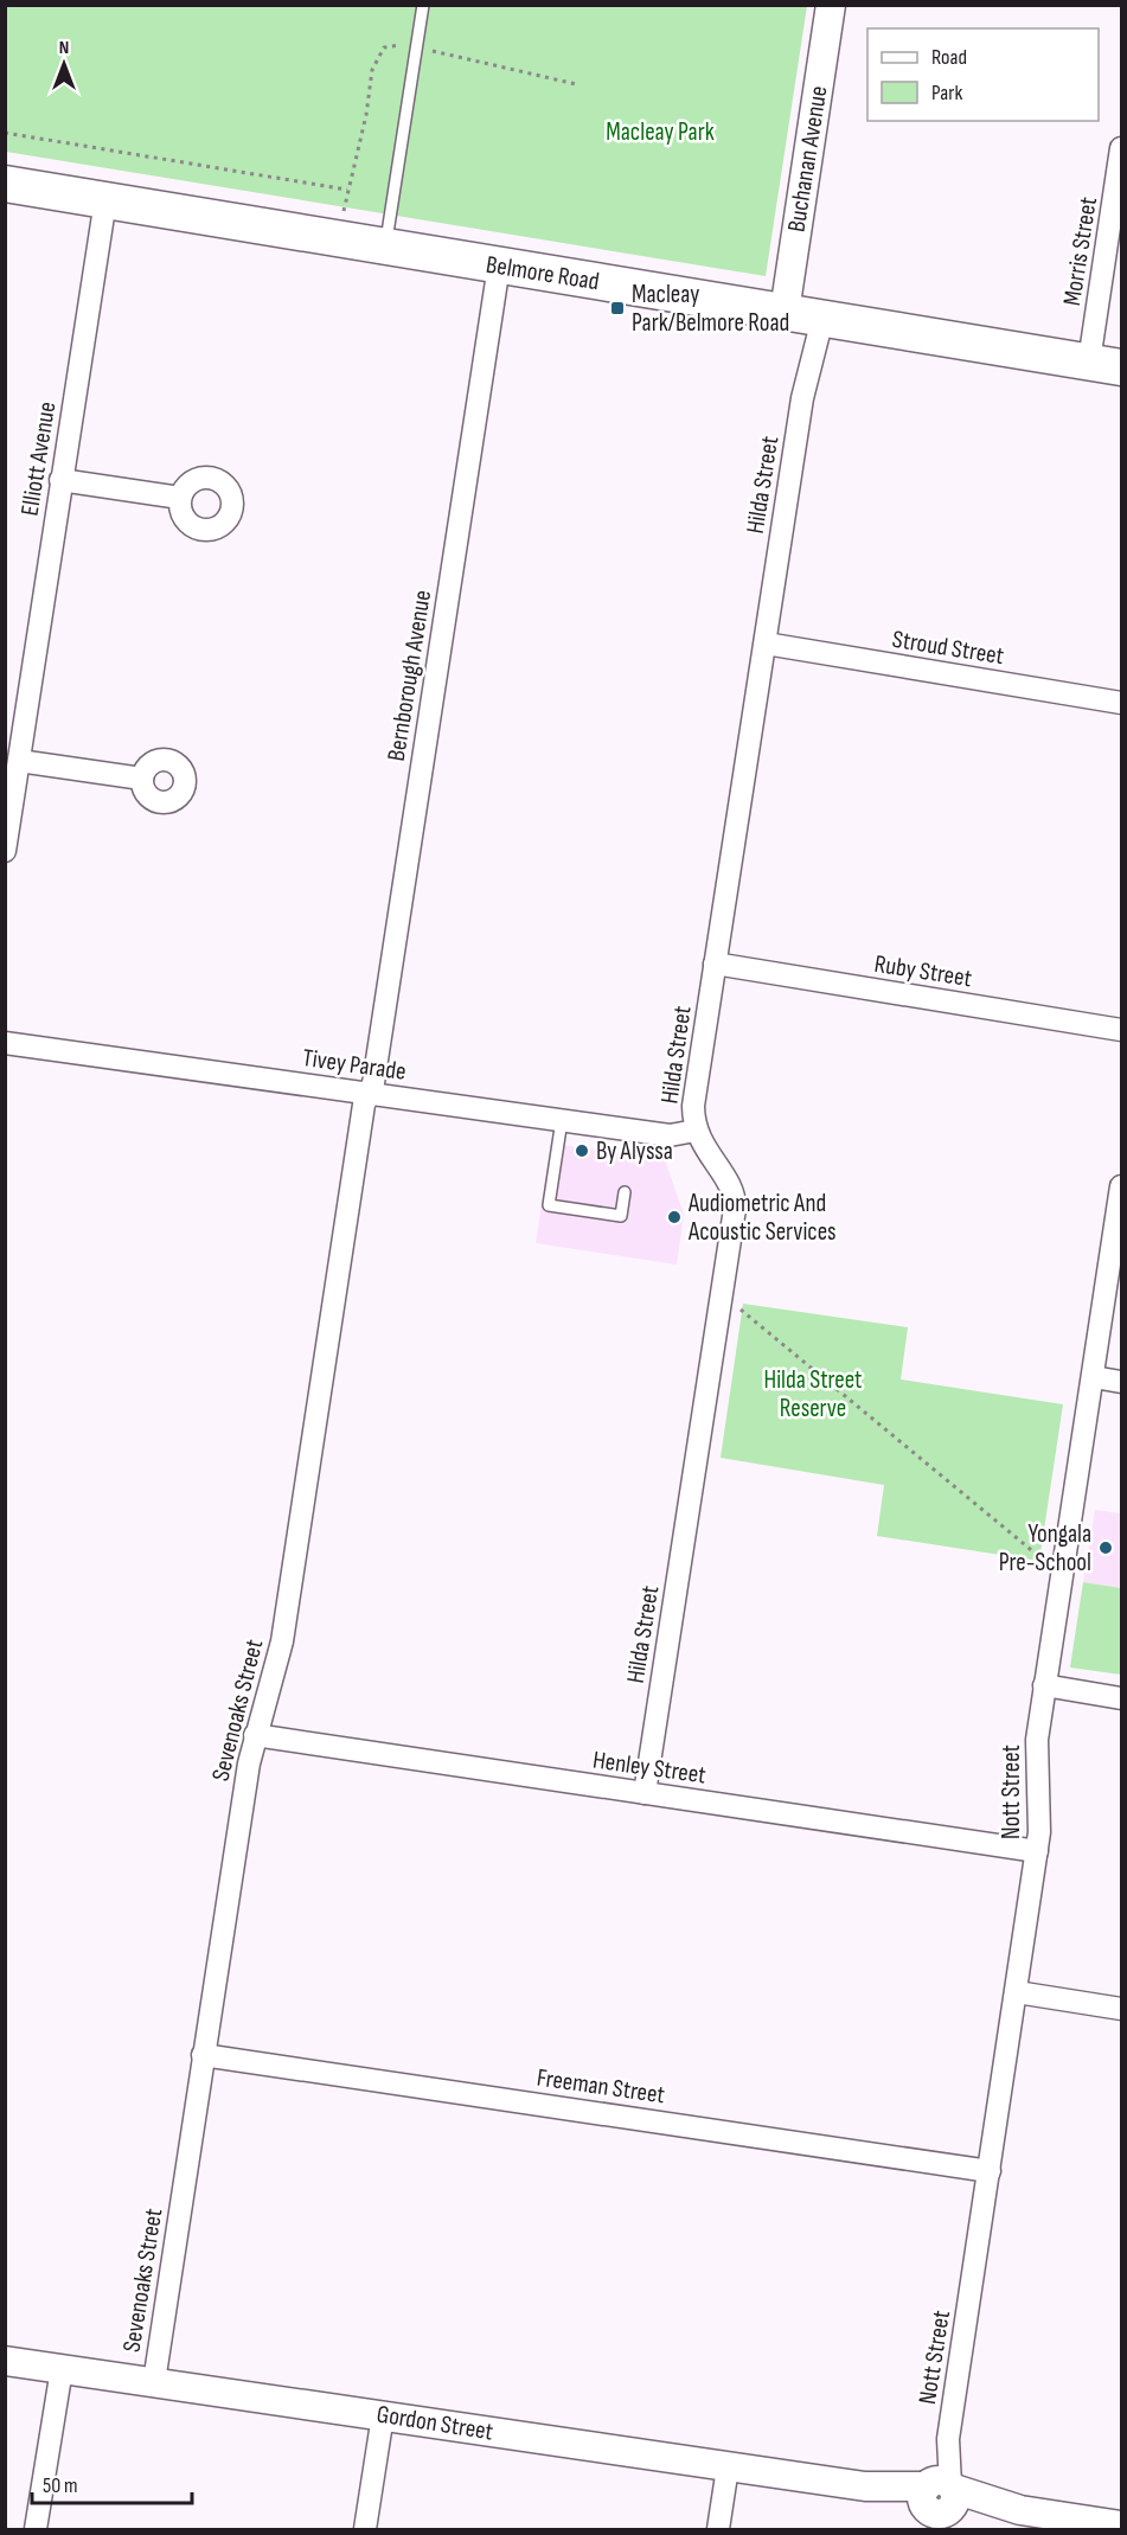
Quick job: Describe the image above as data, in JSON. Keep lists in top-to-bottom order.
{
  "streets": {
    "main road": ["Belmore Road"],
    "street": [
      "Buchanan Avenue",
      "Morris Street",
      "Elliott Avenue",
      "Hilda Street",
      "Stroud Street",
      "Bernborough Avenue",
      "Ruby Street",
      "Tivey Parade",
      "Sevenoaks Street",
      "Henley Street",
      "Nott Street",
      "Freeman Street",
      "Gordon Street"
    ]
  },
  "crossings": [
    ["Buchanan Avenue", "Belmore Road"],
    ["Buchanan Avenue", "Hilda Street"],
    ["Morris Street", "Belmore Road"],
    ["Belmore Road", "Elliott Avenue"],
    ["Belmore Road", "Hilda Street"],
    ["Belmore Road", "Bernborough Avenue"],
    ["Hilda Street", "Stroud Street"],
    ["Hilda Street", "Ruby Street"],
    ["Hilda Street", "Tivey Parade"],
    ["Hilda Street", "Henley Street"],
    ["Bernborough Avenue", "Tivey Parade"],
    ["Bernborough Avenue", "Sevenoaks Street"],
    ["Tivey Parade", "Sevenoaks Street"],
    ["Sevenoaks Street", "Henley Street"],
    ["Sevenoaks Street", "Freeman Street"],
    ["Sevenoaks Street", "Gordon Street"],
    ["Henley Street", "Nott Street"],
    ["Nott Street", "Freeman Street"],
    ["Nott Street", "Gordon Street"]
  ],
  "parks": ["Macleay Park", "Hilda Street Reserve"],
  "places": {
    "transit": ["Macleay Park/Belmore Road"],
    "other": ["By Alyssa", "Audiometric And Acoustic Services", "Yongala Pre-School"]
  },
  "legend": ["Road", "Park"],
  "scale_bar": "50 m",
  "north": "top"
}
